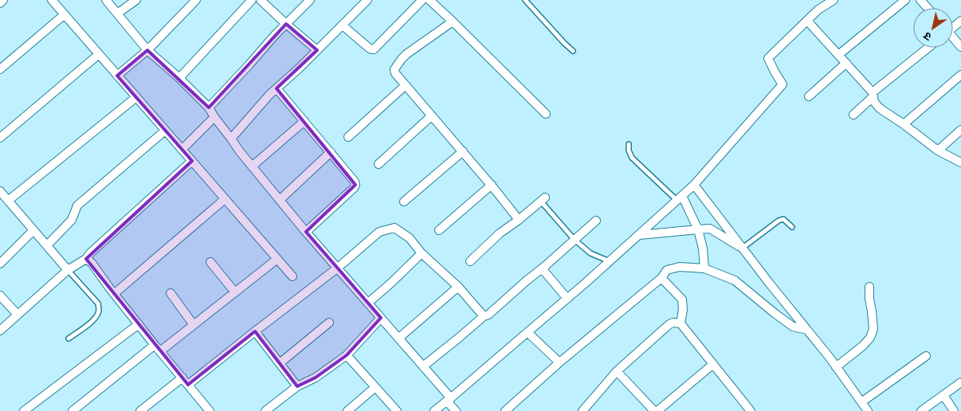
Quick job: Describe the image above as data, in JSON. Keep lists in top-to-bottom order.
{
  "north": "bottom left"
}
